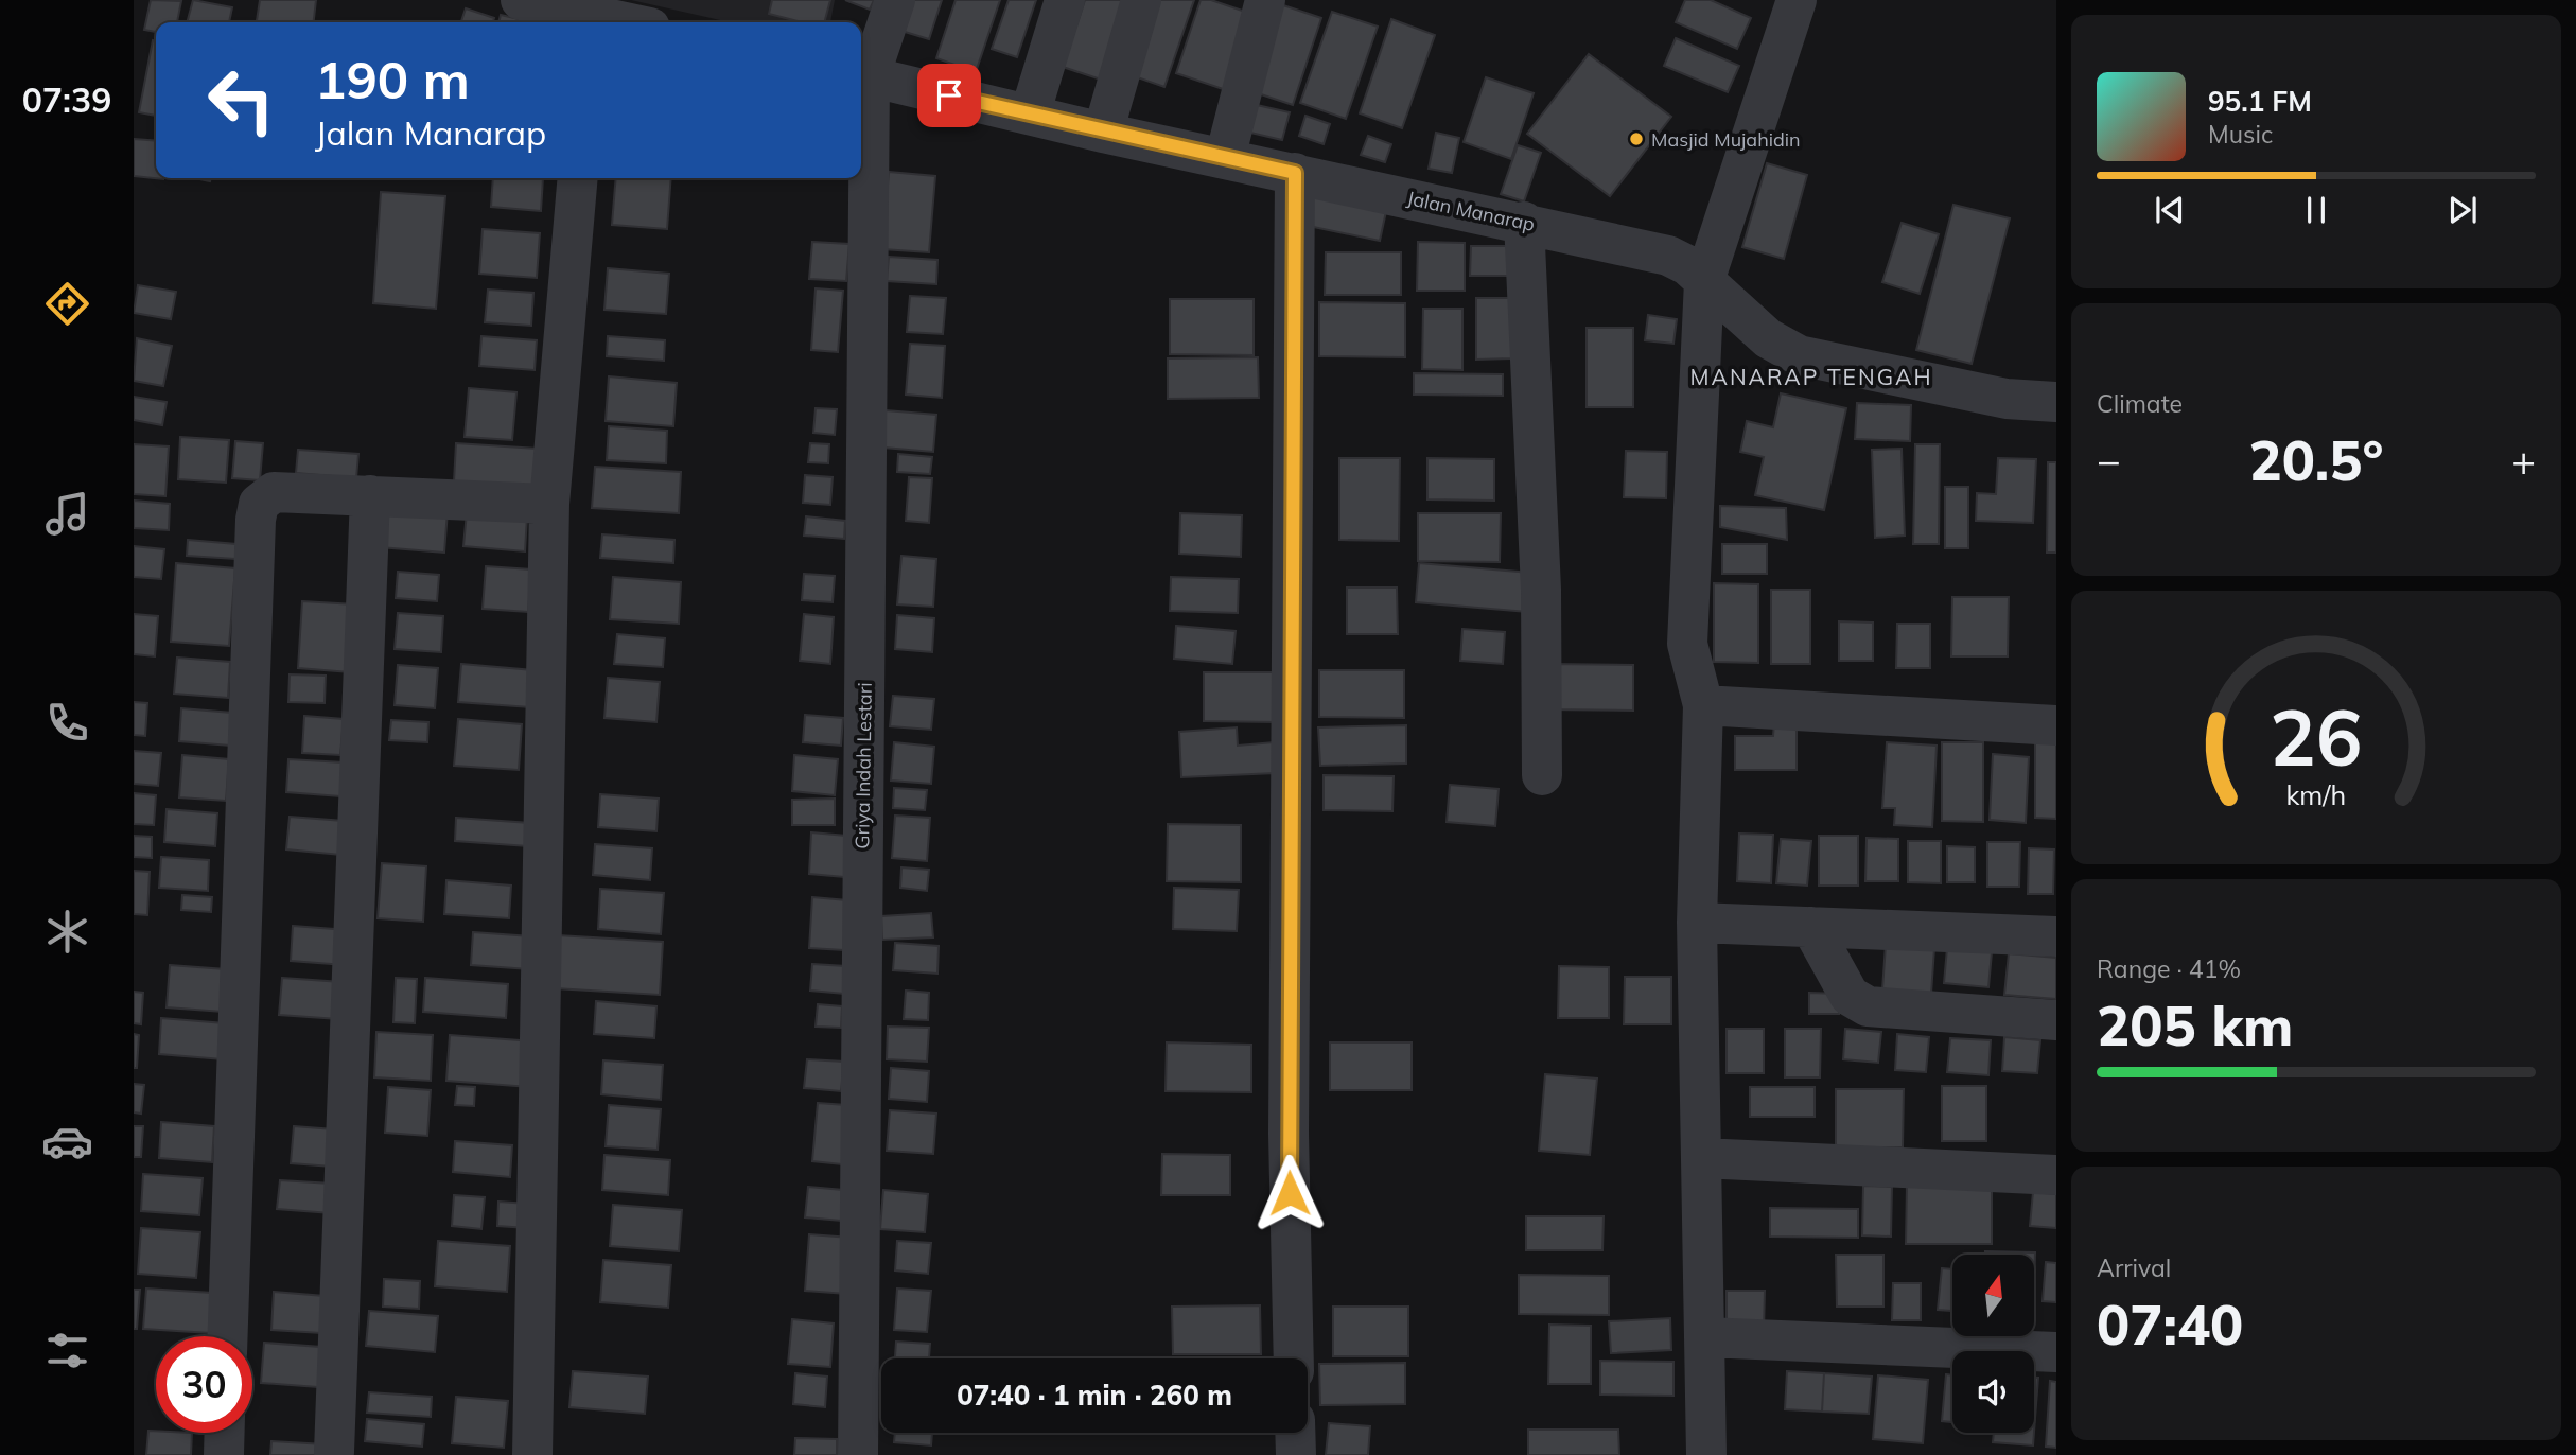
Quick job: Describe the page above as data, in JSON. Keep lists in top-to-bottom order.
{
  "streets": {
    "street": ["Jalan Manarap", "Griya Indah Lestari"]
  },
  "crossings": [
    ["Jalan Manarap", "Griya Indah Lestari"]
  ],
  "districts": ["MANARAP TENGAH"],
  "places": ["Masjid Mujahidin"],
  "north": "top",
  "page": {
    "tabs": "07:39",
    "turn": ["190 m", "Jalan Manarap"],
    "song": ["95.1 FM", "Music"],
    "tile": [
      "Climate",
      ["Range · 41%", "205 km"],
      ["Arrival", "07:40"]
    ],
    "heat": ["−", "20.5°", "+"],
    "limit": "30",
    "trip": "07:40 · 1 min · 260 m",
    "gauge": ["26", "km/h"]
  }
}
